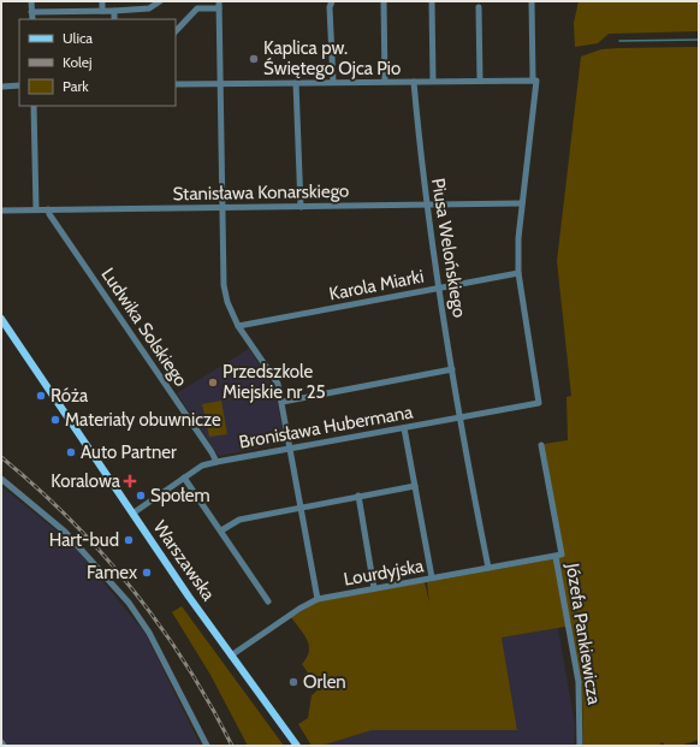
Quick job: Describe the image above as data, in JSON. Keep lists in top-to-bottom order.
{
  "streets": {
    "main road": ["Warszawska"],
    "street": [
      "Stanisława Konarskiego",
      "Piusa Welońskiego",
      "Karola Miarki",
      "Ludwika Solskiego",
      "Bronisława Hubermana",
      "Lourdyjska",
      "Józefa Pankiewicza"
    ]
  },
  "crossings": [
    ["Stanisława Konarskiego", "Piusa Welońskiego"],
    ["Stanisława Konarskiego", "Ludwika Solskiego"],
    ["Piusa Welońskiego", "Karola Miarki"],
    ["Piusa Welońskiego", "Bronisława Hubermana"],
    ["Piusa Welońskiego", "Lourdyjska"],
    ["Karola Miarki", "Bronisława Hubermana"],
    ["Ludwika Solskiego", "Bronisława Hubermana"],
    ["Bronisława Hubermana", "Warszawska"],
    ["Warszawska", "Lourdyjska"],
    ["Lourdyjska", "Józefa Pankiewicza"]
  ],
  "places": {
    "other": [
      "Kaplica pw. Świętego Ojca Pio",
      "Przedszkole Miejskie nr 25",
      "Róża",
      "Materiały obuwnicze",
      "Auto Partner",
      "Społem",
      "Hart-bud",
      "Famex",
      "Orlen"
    ],
    "health": ["Koralowa"]
  },
  "legend": ["Ulica", "Kolej", "Park"]
}
